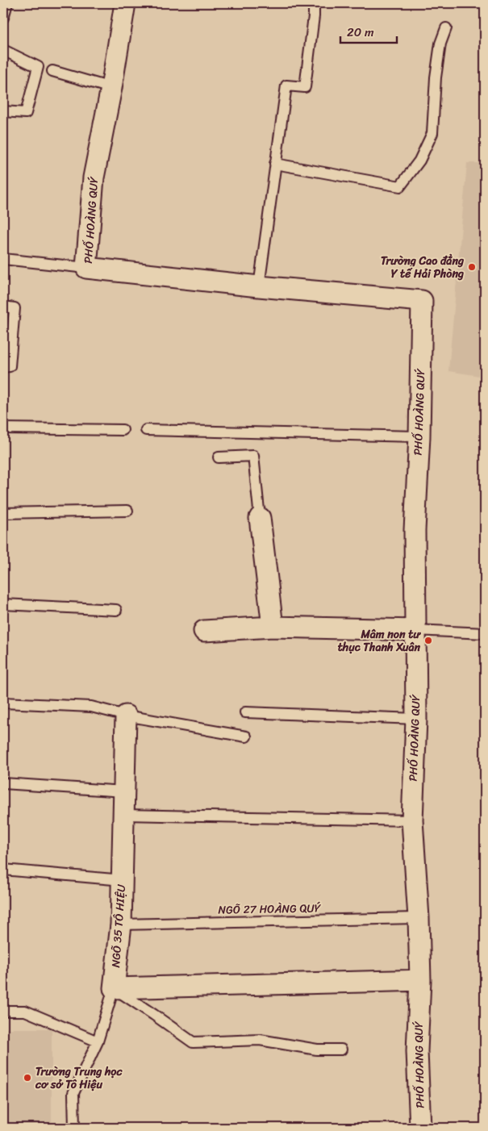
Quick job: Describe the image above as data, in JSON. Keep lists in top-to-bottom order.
{
  "streets": {
    "street": ["PHỐ HOÀNG QUÝ", "NGÕ 35 TÔ HIỆU"],
    "lane": ["NGÕ 27 HOÀNG QUÝ"]
  },
  "crossings": [
    ["PHỐ HOÀNG QUÝ", "NGÕ 27 HOÀNG QUÝ"],
    ["NGÕ 27 HOÀNG QUÝ", "NGÕ 35 TÔ HIỆU"]
  ],
  "places": ["Trường Cao đẳng Y tế Hải Phòng", "Mâm non tư thục Thanh Xuân", "Trường Trung học cơ sở Tô Hiệu"],
  "scale_bar": "20 m"
}
